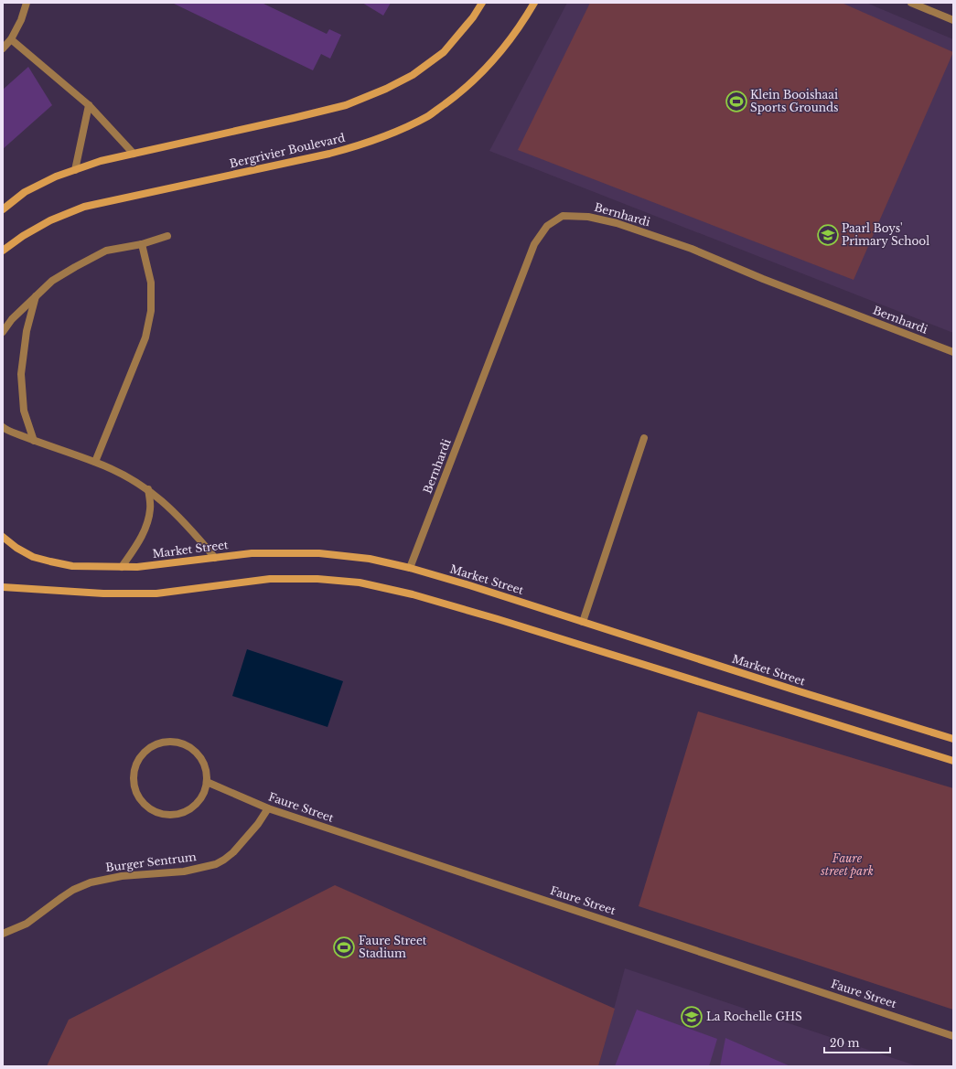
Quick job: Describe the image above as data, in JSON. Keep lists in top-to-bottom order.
{
  "streets": {
    "main road": ["Bergrivier Boulevard", "Market Street"],
    "street": ["Bernhardi", "Faure Street", "Burger Sentrum"]
  },
  "crossings": [
    ["Bernhardi", "Market Street"],
    ["Faure Street", "Burger Sentrum"]
  ],
  "parks": ["Faure street park"],
  "places": {
    "sports": ["Klein Booishaai Sports Grounds", "Faure Street Stadium"],
    "school or university": ["Paarl Boys' Primary School", "La Rochelle GHS"]
  },
  "scale_bar": "20 m"
}
